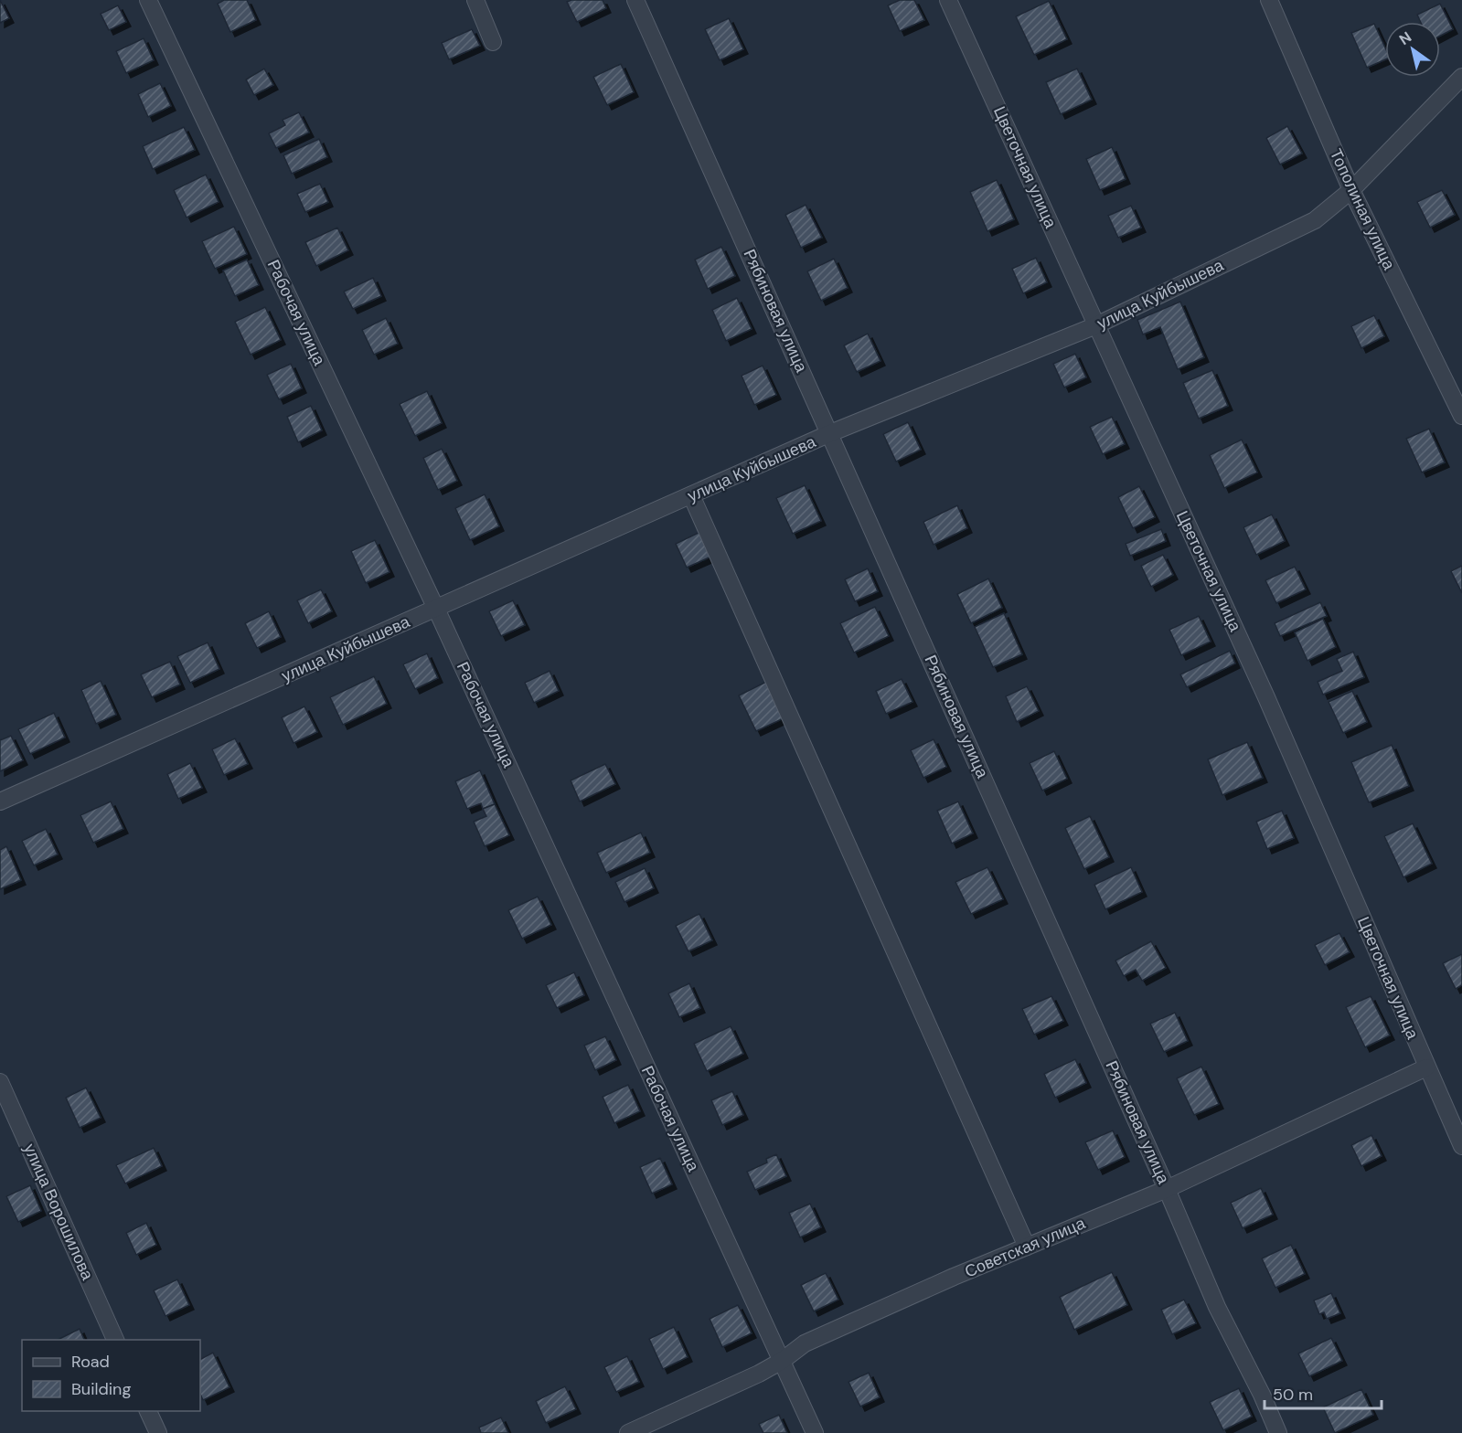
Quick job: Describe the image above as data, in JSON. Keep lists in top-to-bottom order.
{
  "streets": {
    "street": [
      "Цветочная улица",
      "Тополиная улица",
      "улица Куйбышева",
      "Рябиновая улица",
      "Рабочая улица",
      "улица Ворошилова",
      "Советская улица"
    ]
  },
  "crossings": [
    ["Цветочная улица", "улица Куйбышева"],
    ["Цветочная улица", "Советская улица"],
    ["Тополиная улица", "улица Куйбышева"],
    ["улица Куйбышева", "Рябиновая улица"],
    ["улица Куйбышева", "Рабочая улица"],
    ["Рябиновая улица", "Советская улица"],
    ["Рабочая улица", "Советская улица"]
  ],
  "legend": ["Road", "Building"],
  "scale_bar": "50 m",
  "north": "top left"
}
